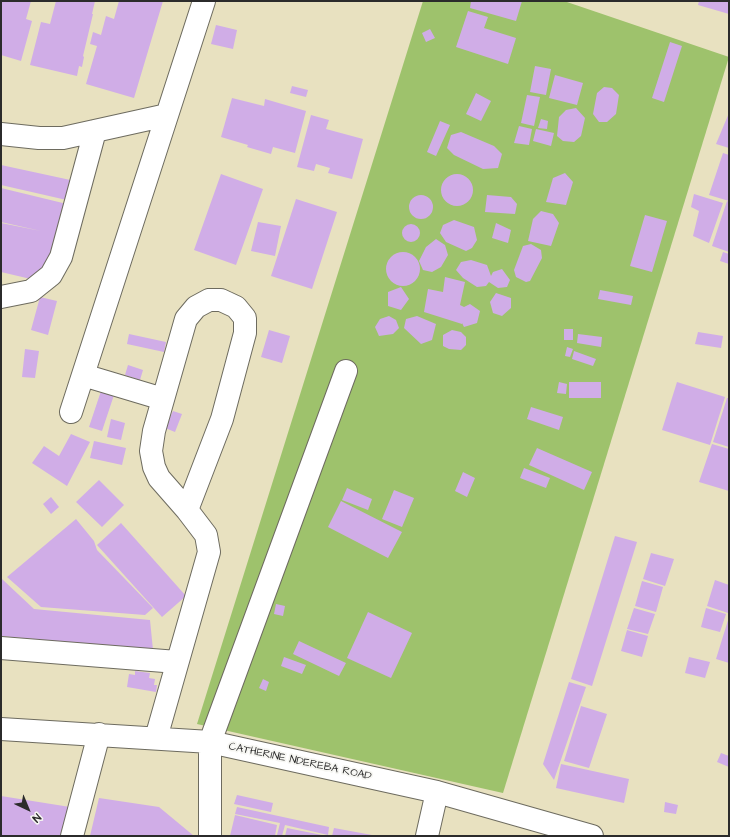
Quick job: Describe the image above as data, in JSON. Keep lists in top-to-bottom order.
{
  "streets": {
    "street": ["CATHERINE NDEREBA ROAD"]
  },
  "north": "bottom right"
}
